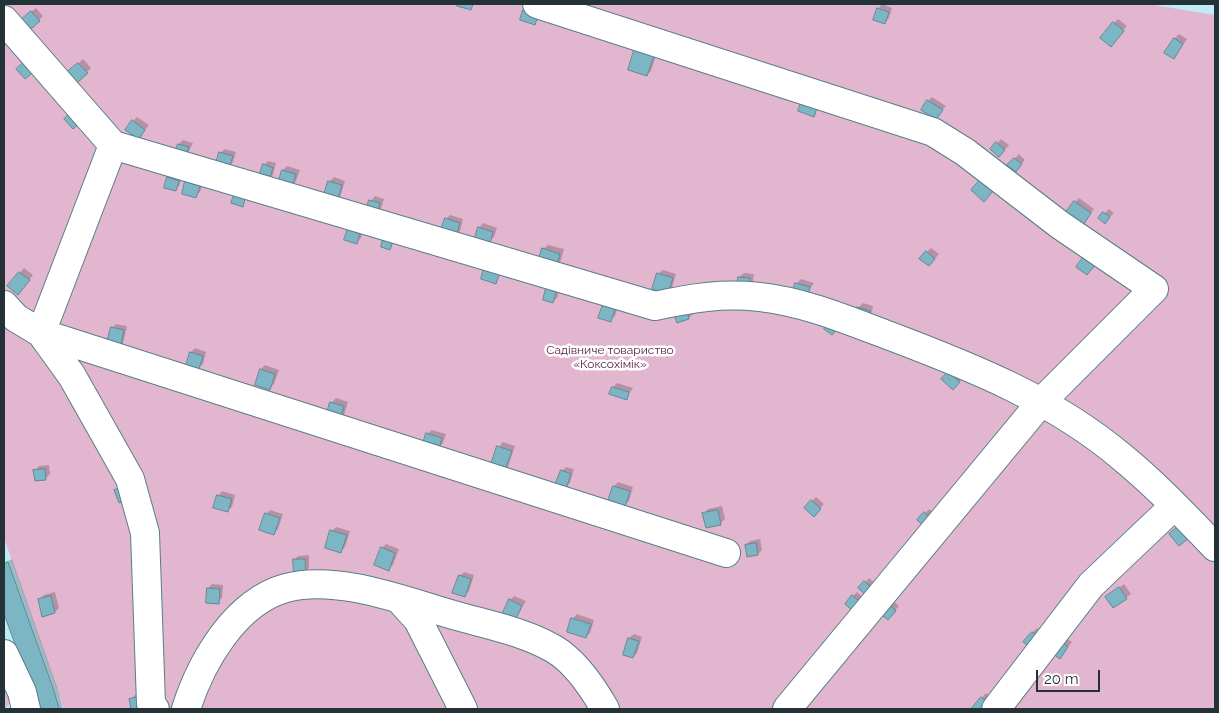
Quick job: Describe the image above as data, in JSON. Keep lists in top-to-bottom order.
{
  "parks": ["Садівниче товариство «Коксохімік»"],
  "scale_bar": "20 m"
}
